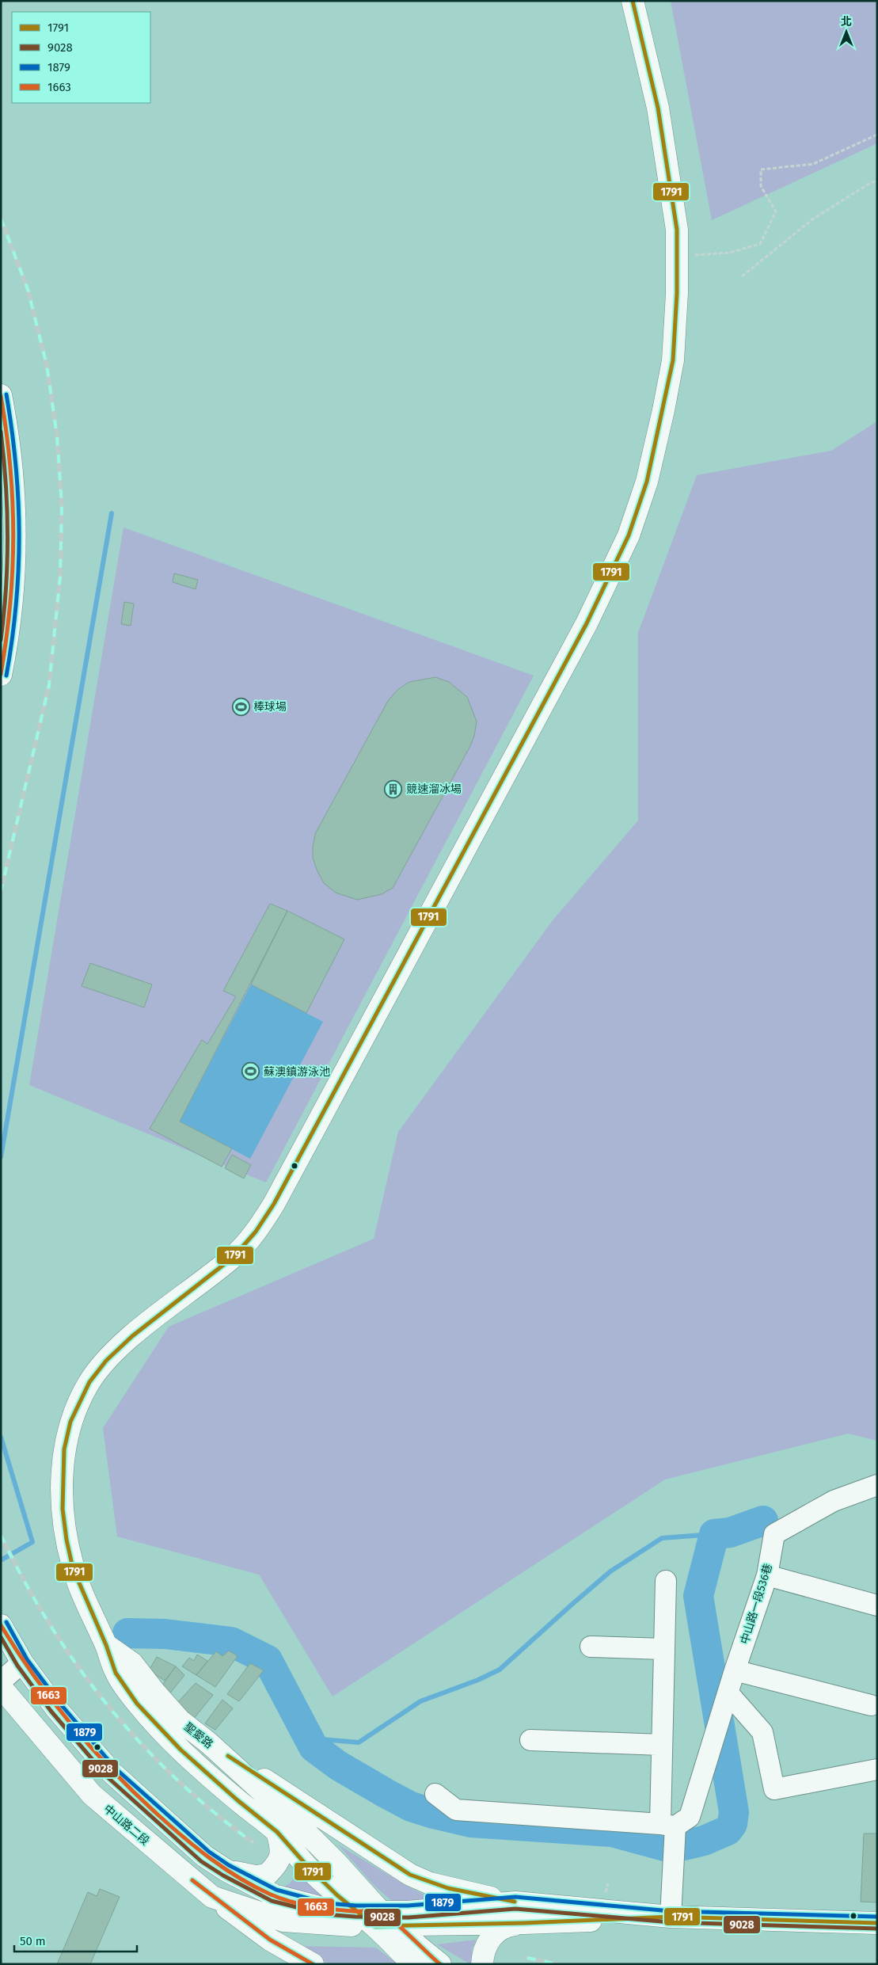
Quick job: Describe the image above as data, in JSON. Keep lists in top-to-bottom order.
{
  "streets": {
    "main road": ["聖愛路", "中山路二段"],
    "street": ["中山路一段536巷"]
  },
  "places": {
    "sports": ["棒球場", "蘇澳鎮游泳池"],
    "building": ["競速溜冰場"]
  },
  "lines": [
    "transit line 1791",
    "transit line 1879",
    "transit line 1663",
    "transit line 9028"
  ],
  "legend": [
    "1791",
    "9028",
    "1879",
    "1663"
  ],
  "scale_bar": "50 m",
  "north": "top"
}
